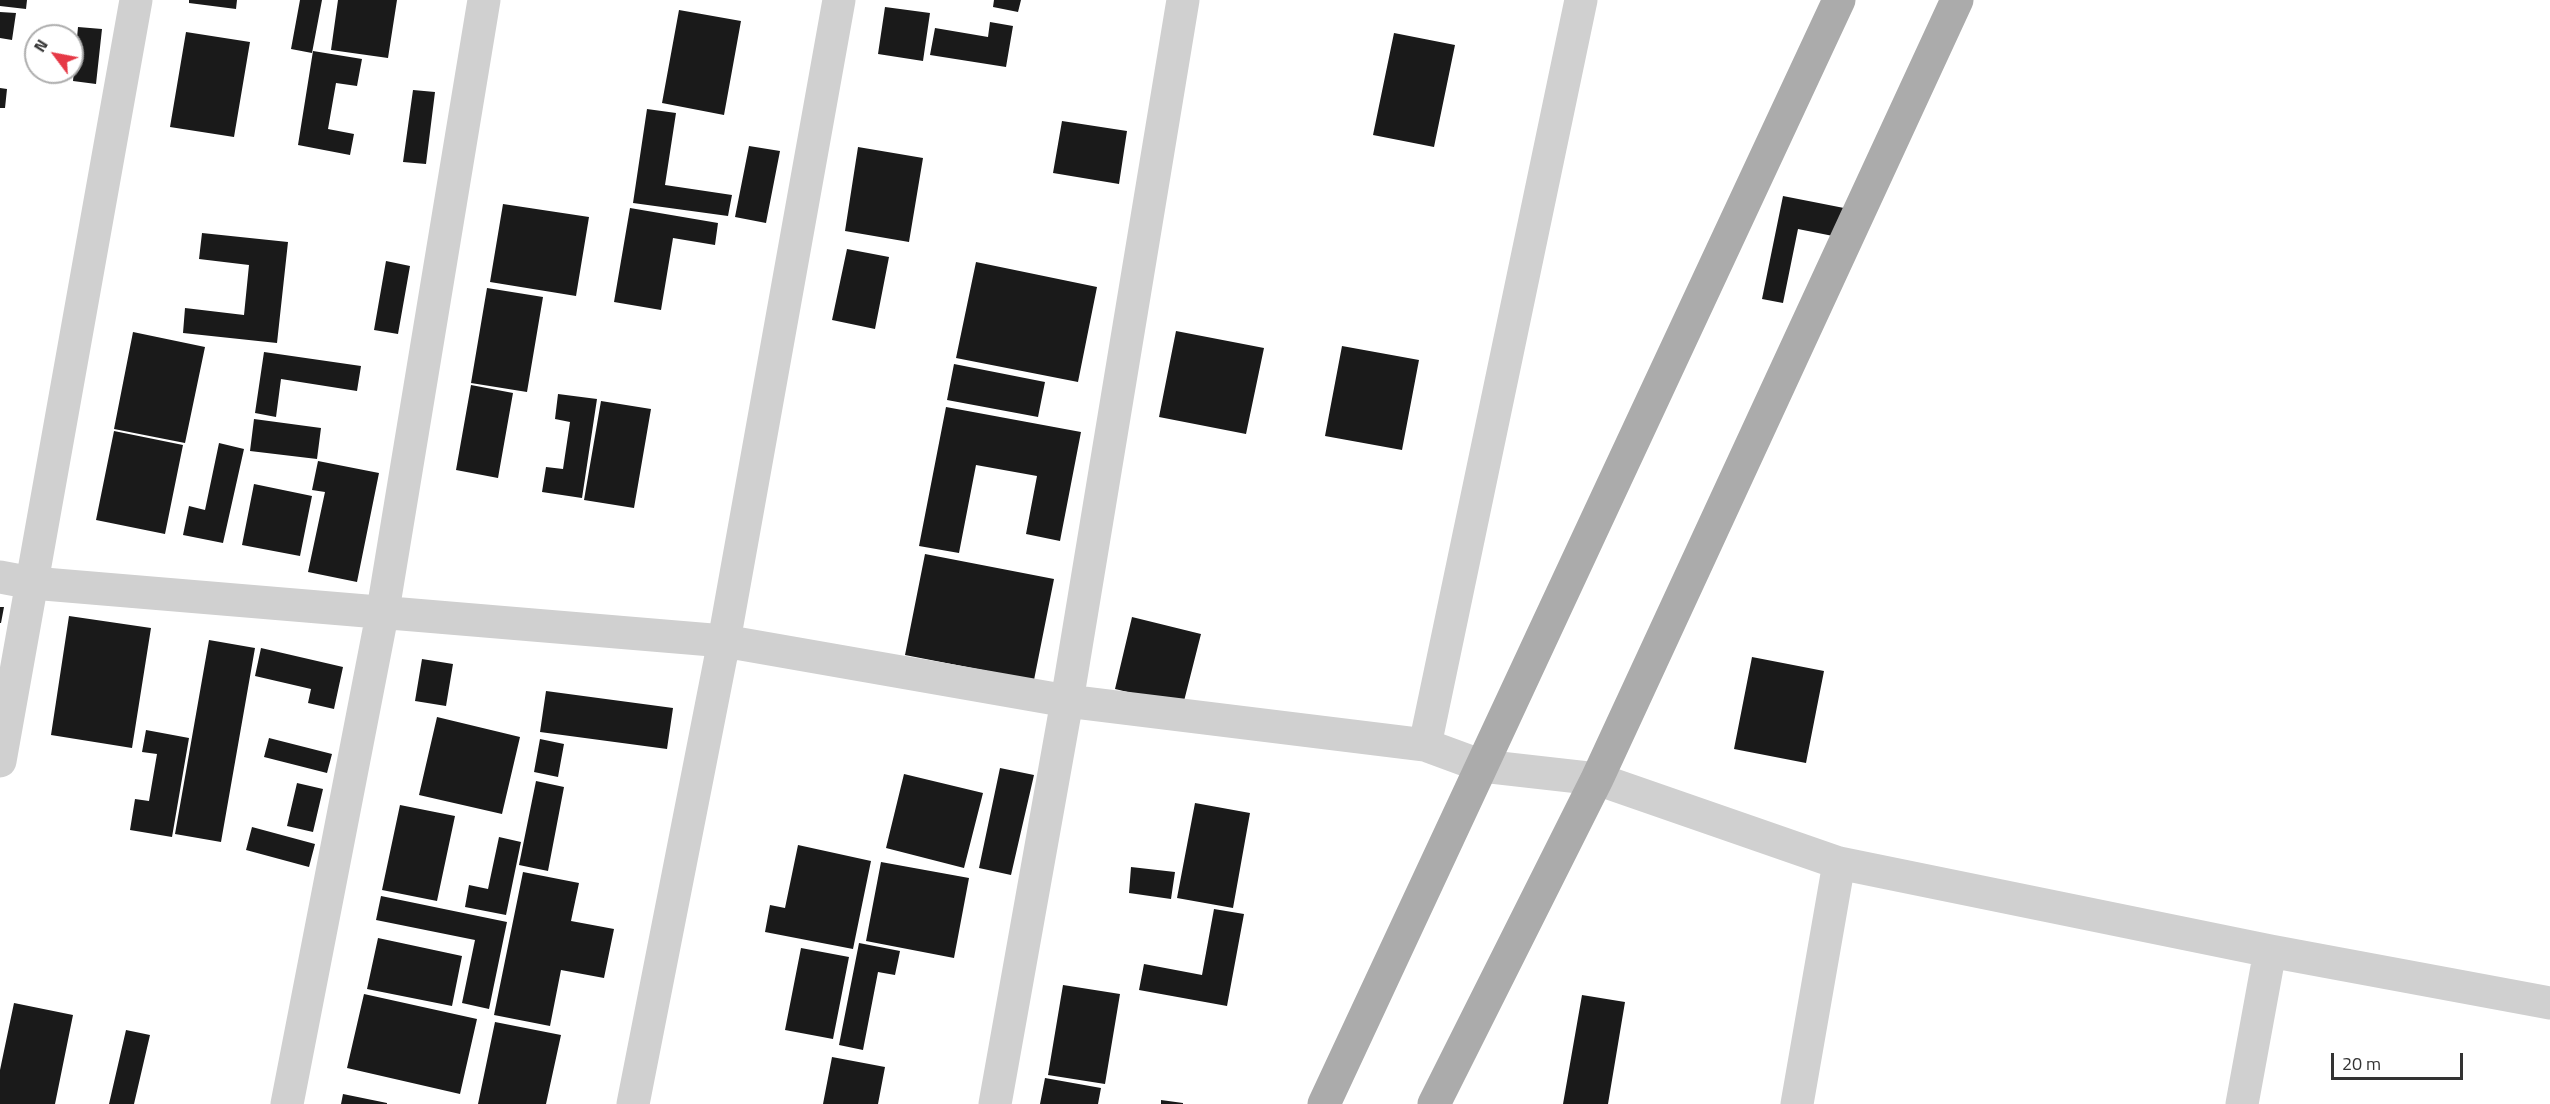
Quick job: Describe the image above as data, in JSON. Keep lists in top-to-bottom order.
{
  "scale_bar": "20 m",
  "north": "top left"
}
